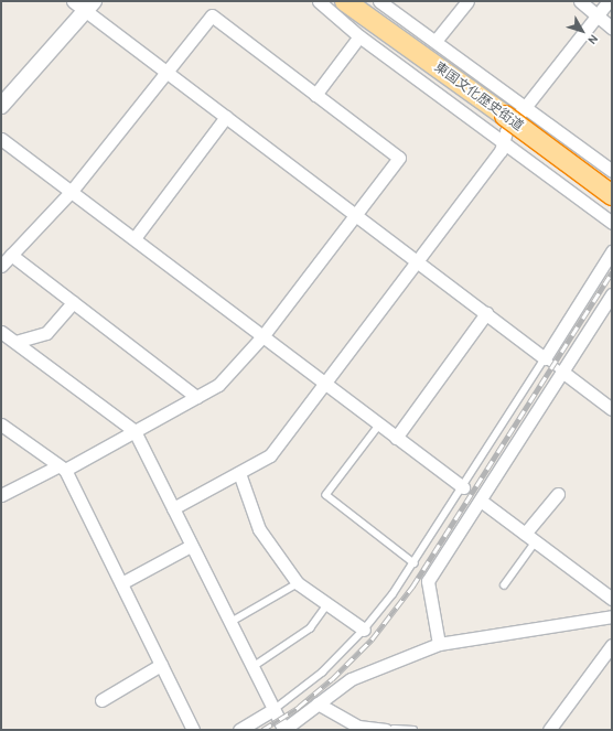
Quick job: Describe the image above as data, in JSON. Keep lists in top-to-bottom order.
{
  "streets": {
    "highway": ["東国文化歴史街道"]
  },
  "north": "bottom right"
}
